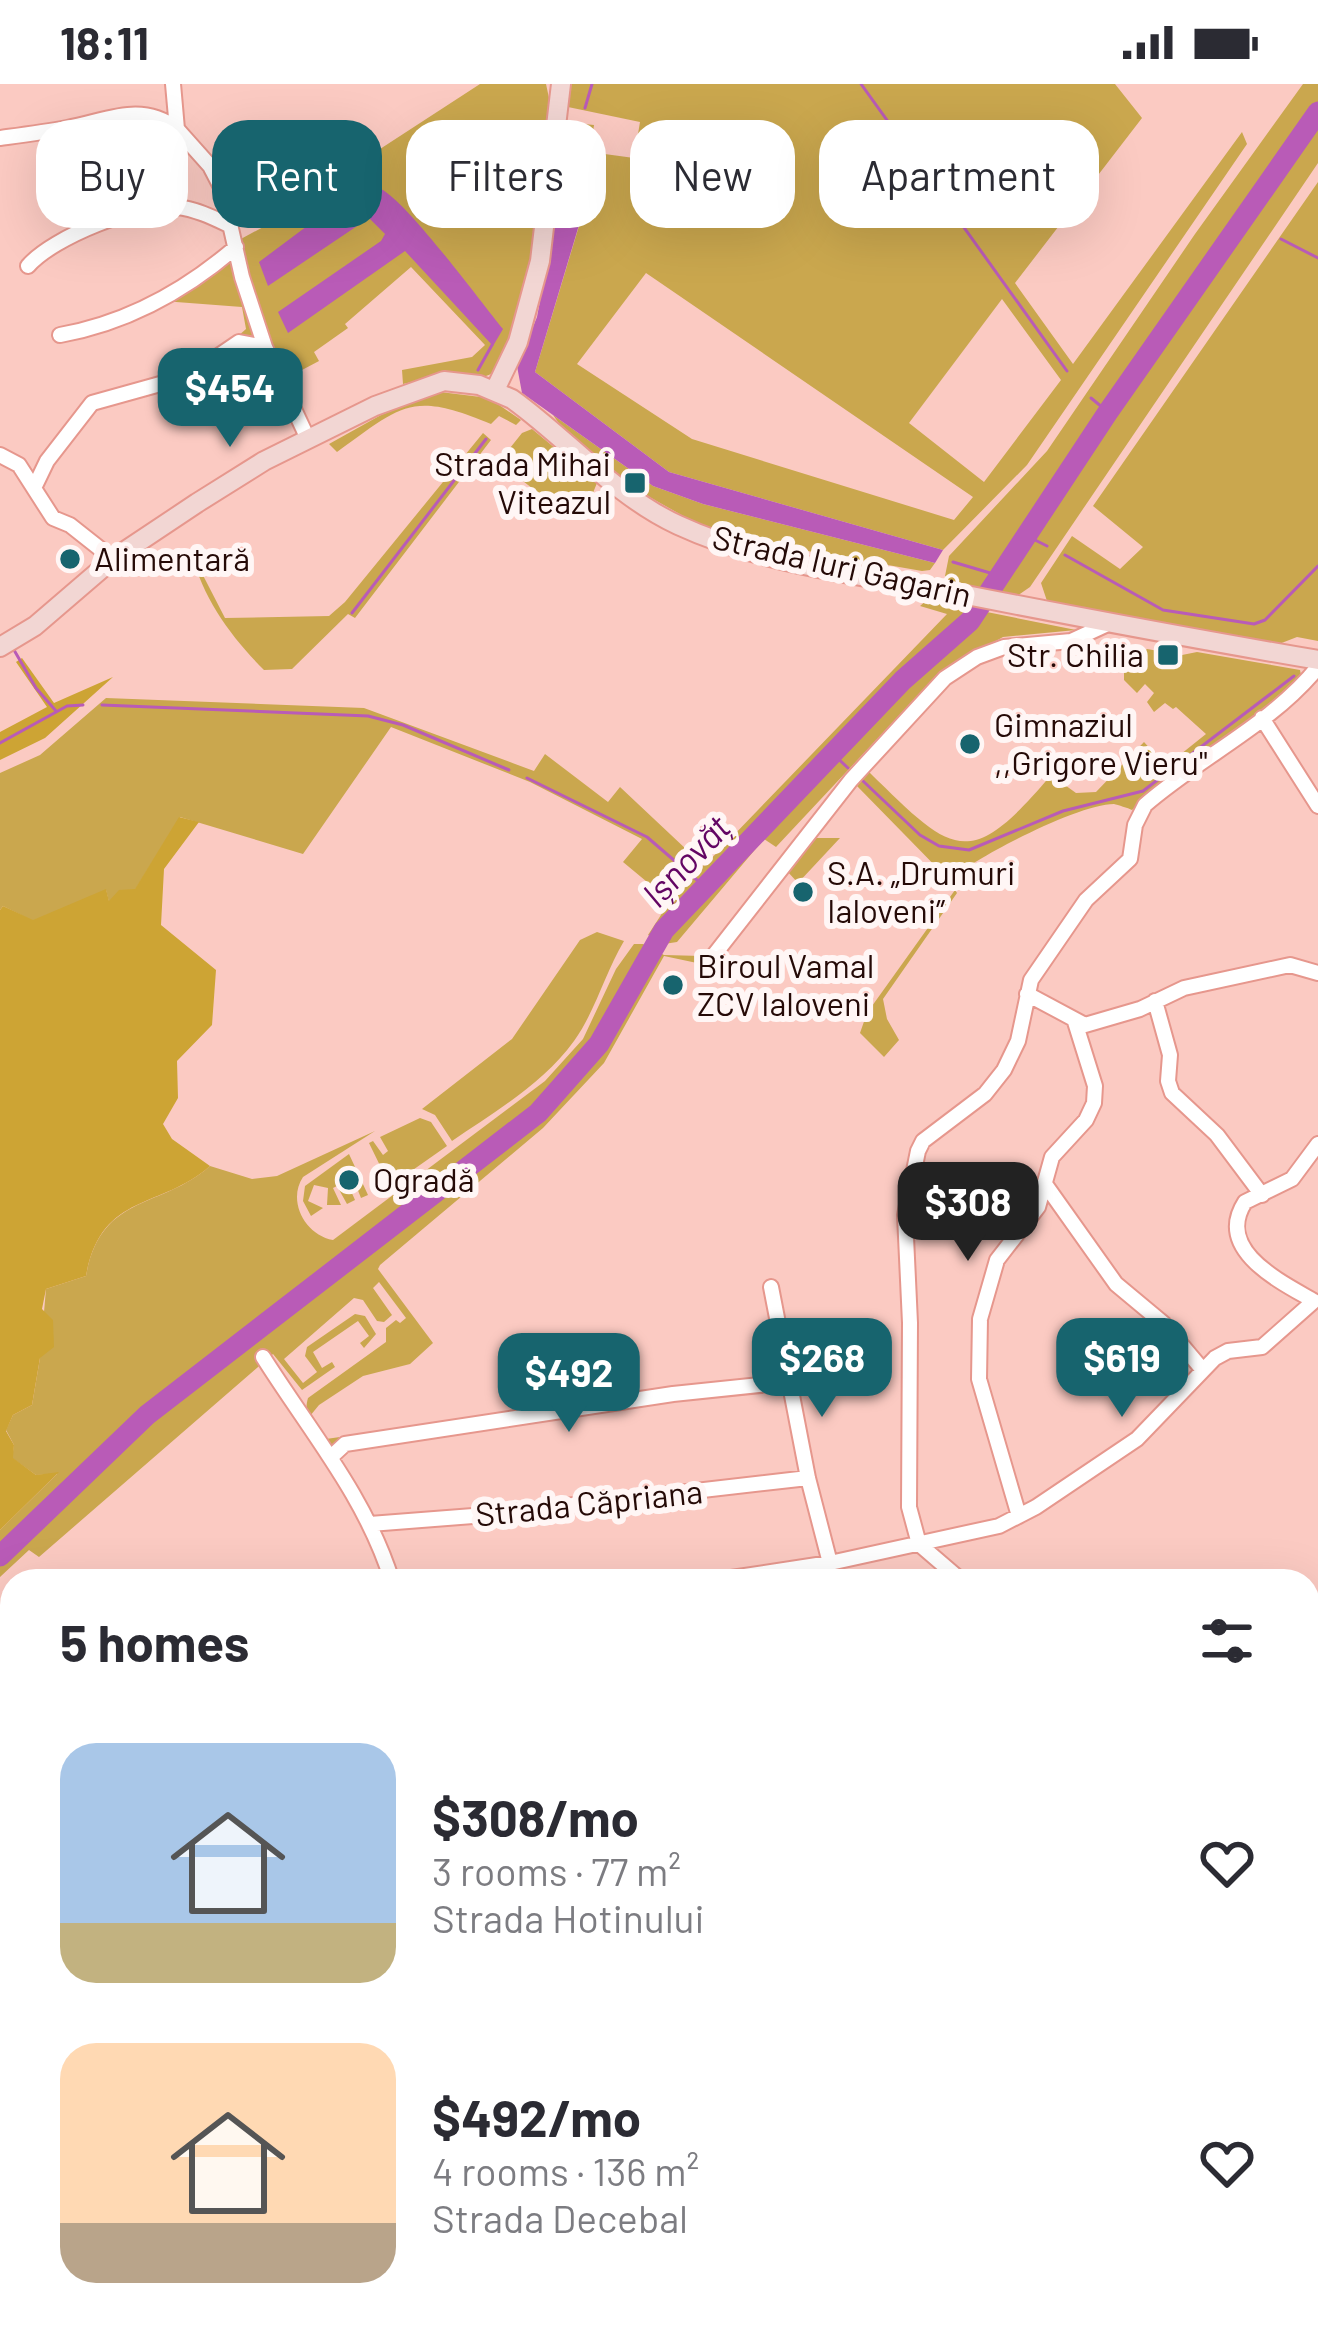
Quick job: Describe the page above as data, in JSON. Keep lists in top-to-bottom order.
{
  "streets": {
    "main road": ["Strada Iuri Gagarin"],
    "street": ["Strada Căpriana"]
  },
  "water": ["Ișnovăț"],
  "places": {
    "transit": ["Strada Mihai Viteazul", "Str. Chilia"],
    "other": [
      "Alimentară",
      "Gimnaziul ,,Grigore Vieru\"",
      "S.A. „Drumuri Ialoveni”",
      "Biroul Vamal ZCV Ialoveni",
      "Ogradă"
    ]
  },
  "page": {
    "status": "18:11",
    "chip": [
      "Buy",
      "Rent",
      "Filters",
      "New",
      "Apartment"
    ],
    "price": [
      "$454",
      "$308",
      "$268",
      "$619",
      "$492"
    ],
    "heading": "5 homes",
    "list": [
      {
        "name": "$308/mo",
        "note": "3 rooms · 77 m² · Strada Hotinului"
      },
      {
        "name": "$492/mo",
        "note": "4 rooms · 136 m² · Strada Decebal"
      }
    ]
  }
}
